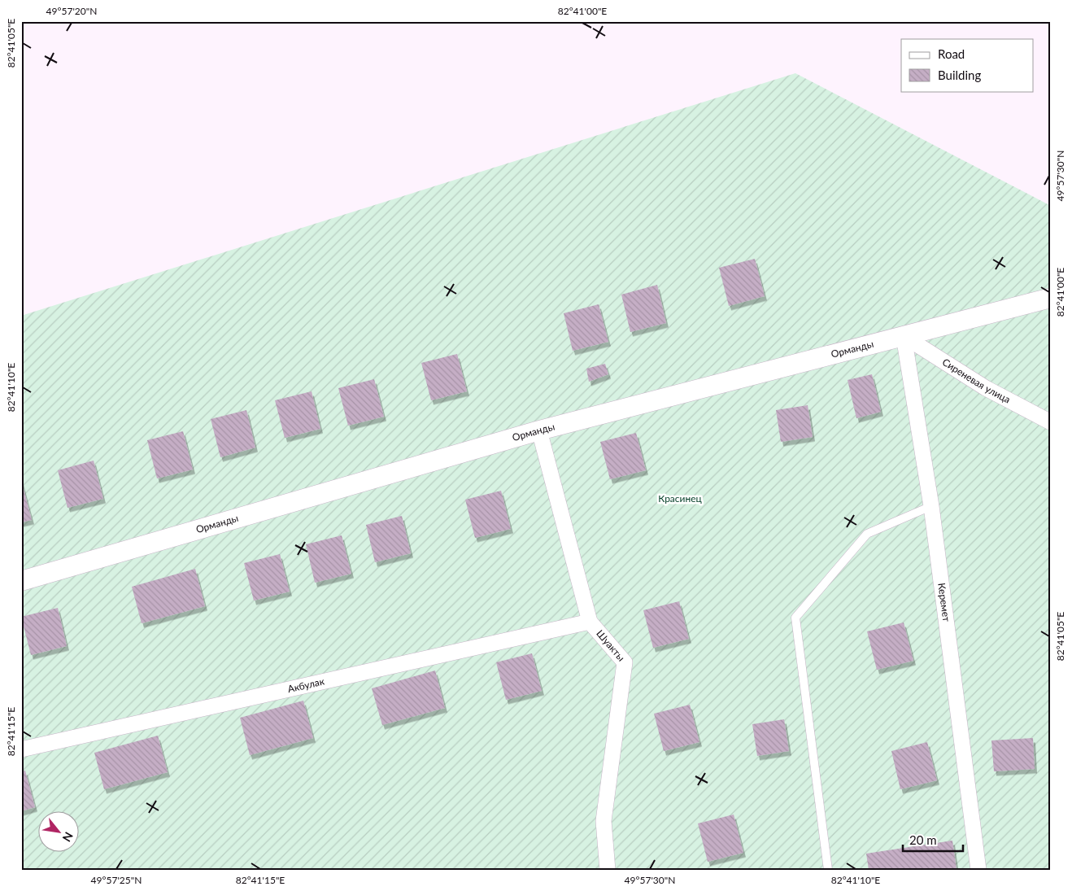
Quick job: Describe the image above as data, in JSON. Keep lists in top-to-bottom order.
{
  "streets": {
    "street": [
      "Орманды",
      "Сиреневая улица",
      "Керемет",
      "Шуакты",
      "Акбулак"
    ]
  },
  "crossings": [
    ["Орманды", "Сиреневая улица"],
    ["Орманды", "Керемет"],
    ["Орманды", "Шуакты"],
    ["Сиреневая улица", "Керемет"],
    ["Шуакты", "Акбулак"]
  ],
  "parks": ["Красинец"],
  "legend": ["Road", "Building"],
  "scale_bar": "20 m",
  "north": "bottom right",
  "coordinates": [
    "49°57'20\"N",
    "82°41'00\"E",
    "82°41'05\"E",
    "49°57'30\"N",
    "82°41'10\"E",
    "82°41'15\"E",
    "49°57'25\"N"
  ]
}
